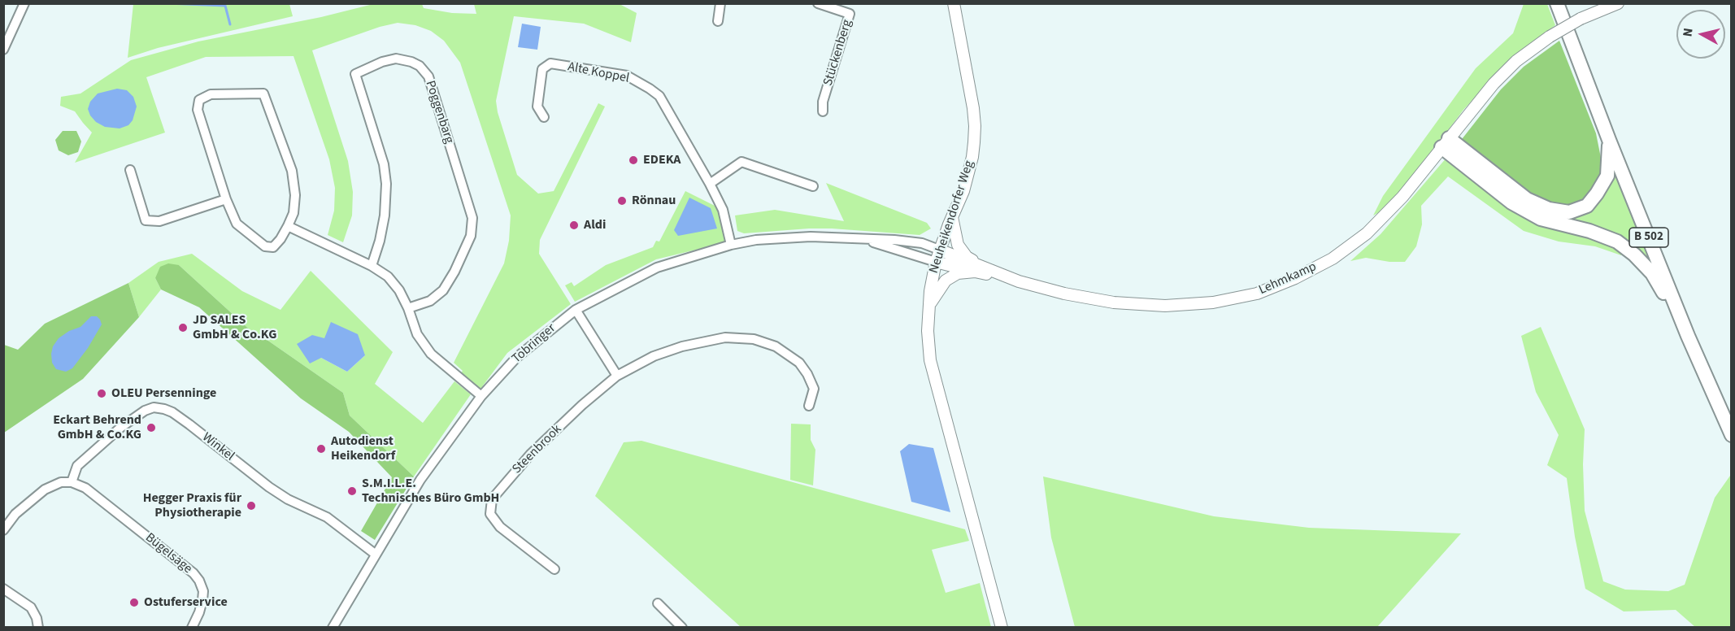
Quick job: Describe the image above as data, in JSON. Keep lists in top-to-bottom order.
{
  "streets": {
    "highway": ["B 502"],
    "street": [
      "Stückenberg",
      "Alte Koppel",
      "Poggenbarg",
      "Neuheikendorfer Weg",
      "Lehmkamp",
      "Tobringer",
      "Winkel",
      "Steenbrook",
      "Bügelsäge"
    ]
  },
  "crossings": [
    ["Alte Koppel", "Tobringer"],
    ["Neuheikendorfer Weg", "Tobringer"],
    ["Tobringer", "Winkel"],
    ["Winkel", "Bügelsäge"]
  ],
  "places": [
    "EDEKA",
    "Rönnau",
    "Aldi",
    "JD SALES GmbH & Co.KG",
    "OLEU Persenninge",
    "Eckart Behrend GmbH & Co.KG",
    "Autodienst Heikendorf",
    "S.M.I.L.E. Technisches Büro GmbH",
    "Hegger Praxis für Physiotherapie",
    "Ostuferservice"
  ],
  "north": "left"
}
